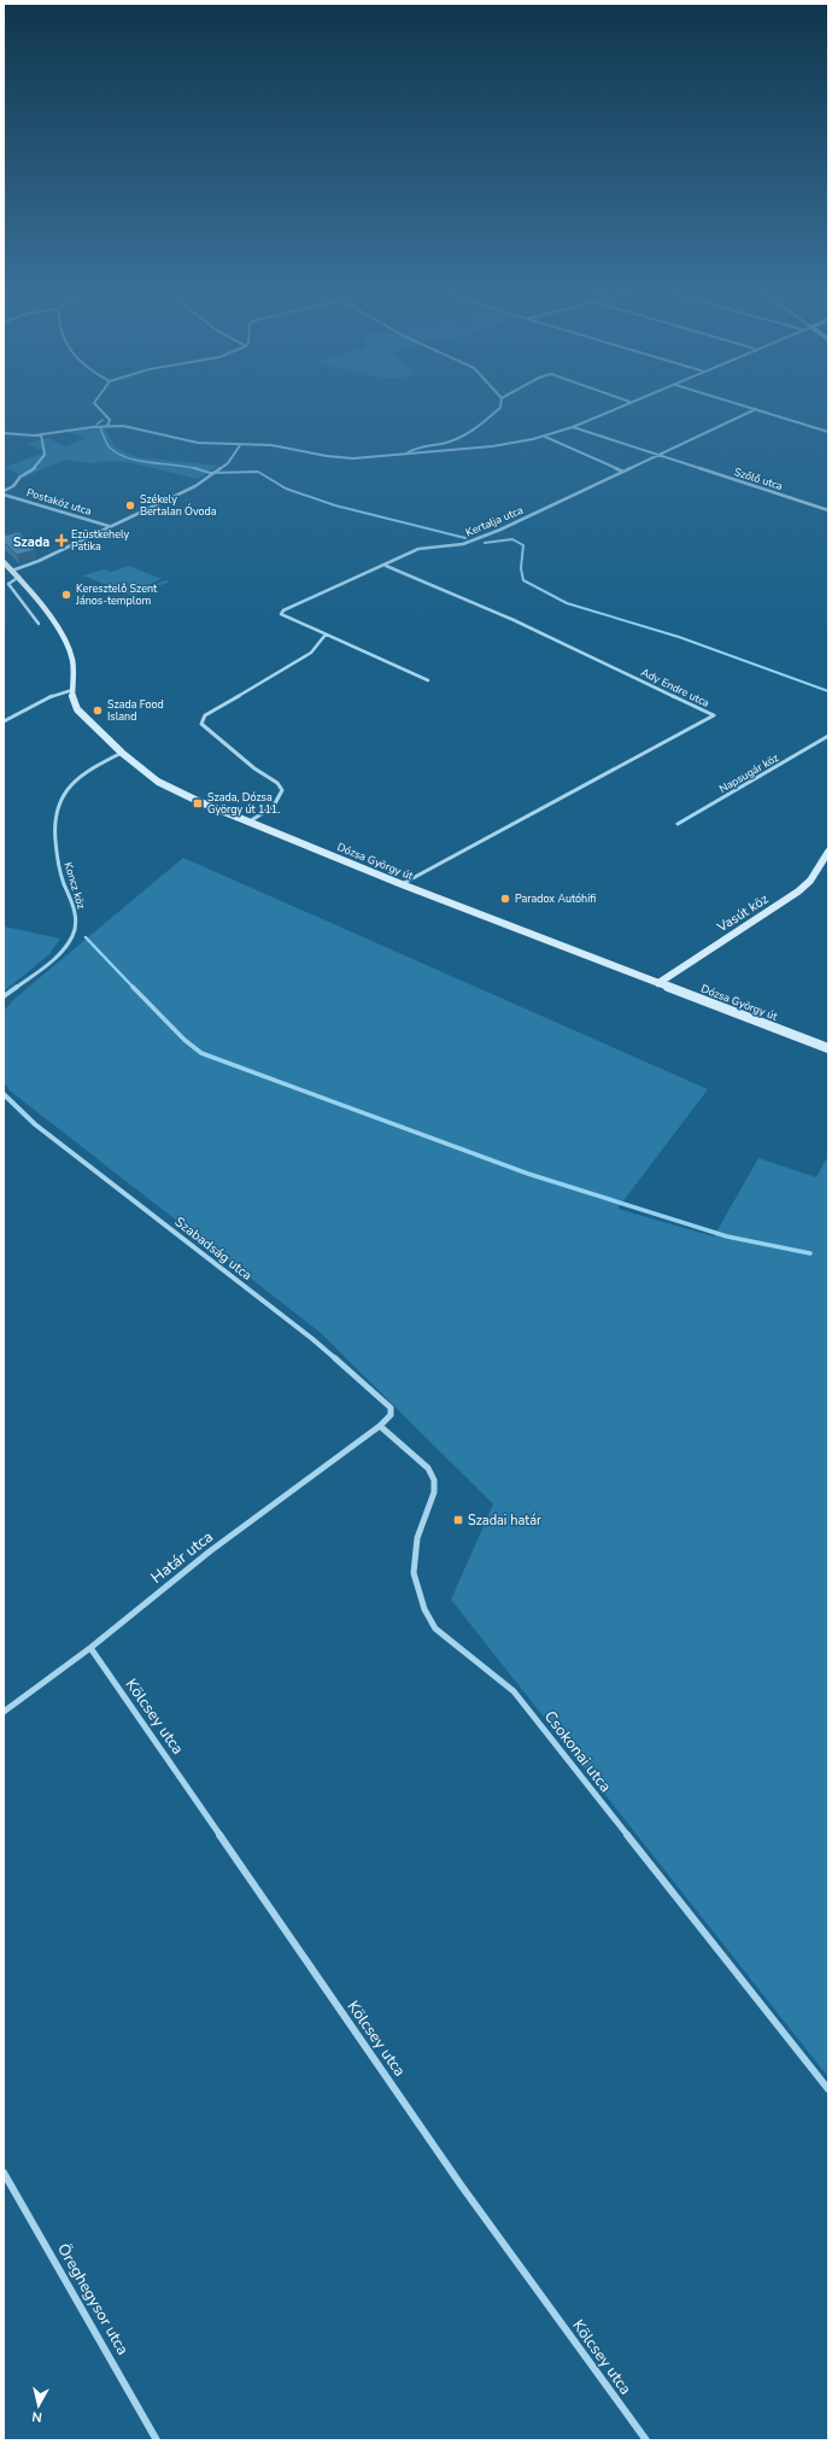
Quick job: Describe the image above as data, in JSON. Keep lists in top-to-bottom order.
{
  "streets": {
    "main road": ["Dózsa György út", "Vasút köz"],
    "street": [
      "Szőlő utca",
      "Postaköz utca",
      "Kertalja utca",
      "Ady Endre utca",
      "Napsugár köz",
      "Koncz köz",
      "Szabadság utca",
      "Határ utca",
      "Kölcsey utca",
      "Csokonai utca",
      "Öreghegysor utca"
    ]
  },
  "crossings": [
    ["Szőlő utca", "Kertalja utca"],
    ["Kertalja utca", "Ady Endre utca"],
    ["Ady Endre utca", "Dózsa György út"],
    ["Dózsa György út", "Koncz köz"],
    ["Dózsa György út", "Vasút köz"],
    ["Szabadság utca", "Határ utca"],
    ["Szabadság utca", "Csokonai utca"],
    ["Határ utca", "Kölcsey utca"],
    ["Határ utca", "Csokonai utca"]
  ],
  "districts": ["Szada"],
  "places": {
    "other": [
      "Székely Bertalan Óvoda",
      "Keresztelő Szent János-templom",
      "Szada Food Island",
      "Paradox Autóhifi"
    ],
    "health": ["Ezüstkehely Patika"],
    "transit": ["Szada, Dózsa György út 111.", "Szadai határ"]
  },
  "north": "bottom"
}
